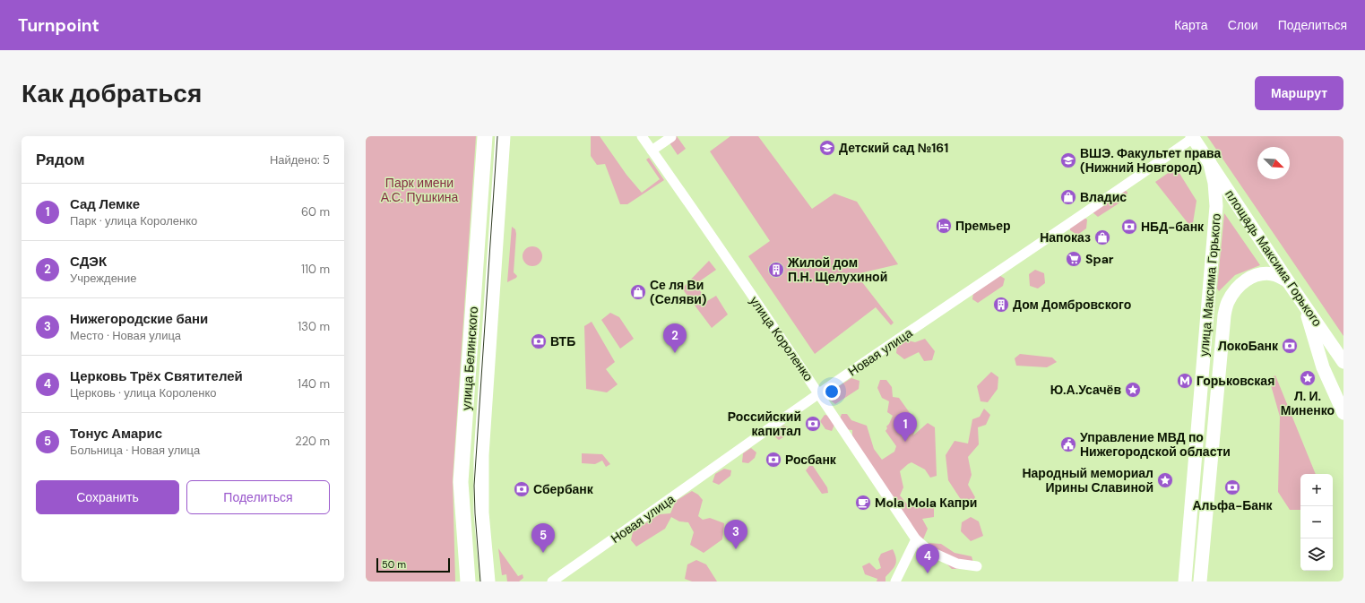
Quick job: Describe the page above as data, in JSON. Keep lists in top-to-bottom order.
{
  "streets": {
    "main road": ["площадь Максима Горького", "улица Максима Горького", "улица Белинского"],
    "street": ["улица Короленко", "Новая улица"]
  },
  "crossings": [
    ["площадь Максима Горького", "улица Максима Горького"],
    ["площадь Максима Горького", "Новая улица"],
    ["улица Короленко", "Новая улица"]
  ],
  "parks": ["Парк имени А.С. Пушкина"],
  "places": {
    "school or university": ["Детский сад №161", "ВШЭ. Факультет права (Нижний Новгород)"],
    "shop": ["Владис", "Напоказ", "Се ля Ви (Селяви)"],
    "hotel": ["Премьер"],
    "bank": [
      "НБД-банк",
      "ВТБ",
      "ЛокоБанк",
      "Российский капитал",
      "Росбанк",
      "Альфа-Банк",
      "Сбербанк"
    ],
    "supermarket": ["Spar"],
    "building": ["Жилой дом П.Н. Щелухиной", "Дом Домбровского"],
    "place": ["Л. И. Миненко", "Ю.А.Усачёв", "Народный мемориал Ирины Славиной"],
    "metro station": ["Горьковская"],
    "public building": ["Управление МВД по Нижегородской области"],
    "cafe": ["Mola Mola Капри"]
  },
  "scale_bar": "50 m",
  "north": "bottom right",
  "page": {
    "header": "Turnpoint",
    "nav": ["Карта", "Слои", "Поделиться"],
    "buttons": [
      "Маршрут",
      ["Сохранить", "Поделиться"]
    ],
    "title": "Как добраться",
    "heading": ["Рядом", "Найдено: 5"],
    "list": [
      {
        "mark": "1",
        "name": "Сад Лемке",
        "note": "Парк · улица Короленко",
        "value": "60 m"
      },
      {
        "mark": "2",
        "name": "СДЭК",
        "note": "Учреждение",
        "value": "110 m"
      },
      {
        "mark": "3",
        "name": "Нижегородские бани",
        "note": "Место · Новая улица",
        "value": "130 m"
      },
      {
        "mark": "4",
        "name": "Церковь Трёх Святителей",
        "note": "Церковь · улица Короленко",
        "value": "140 m"
      },
      {
        "mark": "5",
        "name": "Тонус Амарис",
        "note": "Больница · Новая улица",
        "value": "220 m"
      }
    ],
    "pins": [
      "2",
      "1",
      "3",
      "5",
      "4"
    ],
    "map_buttons": ["+", "−"],
    "scale": "50 m"
  }
}
